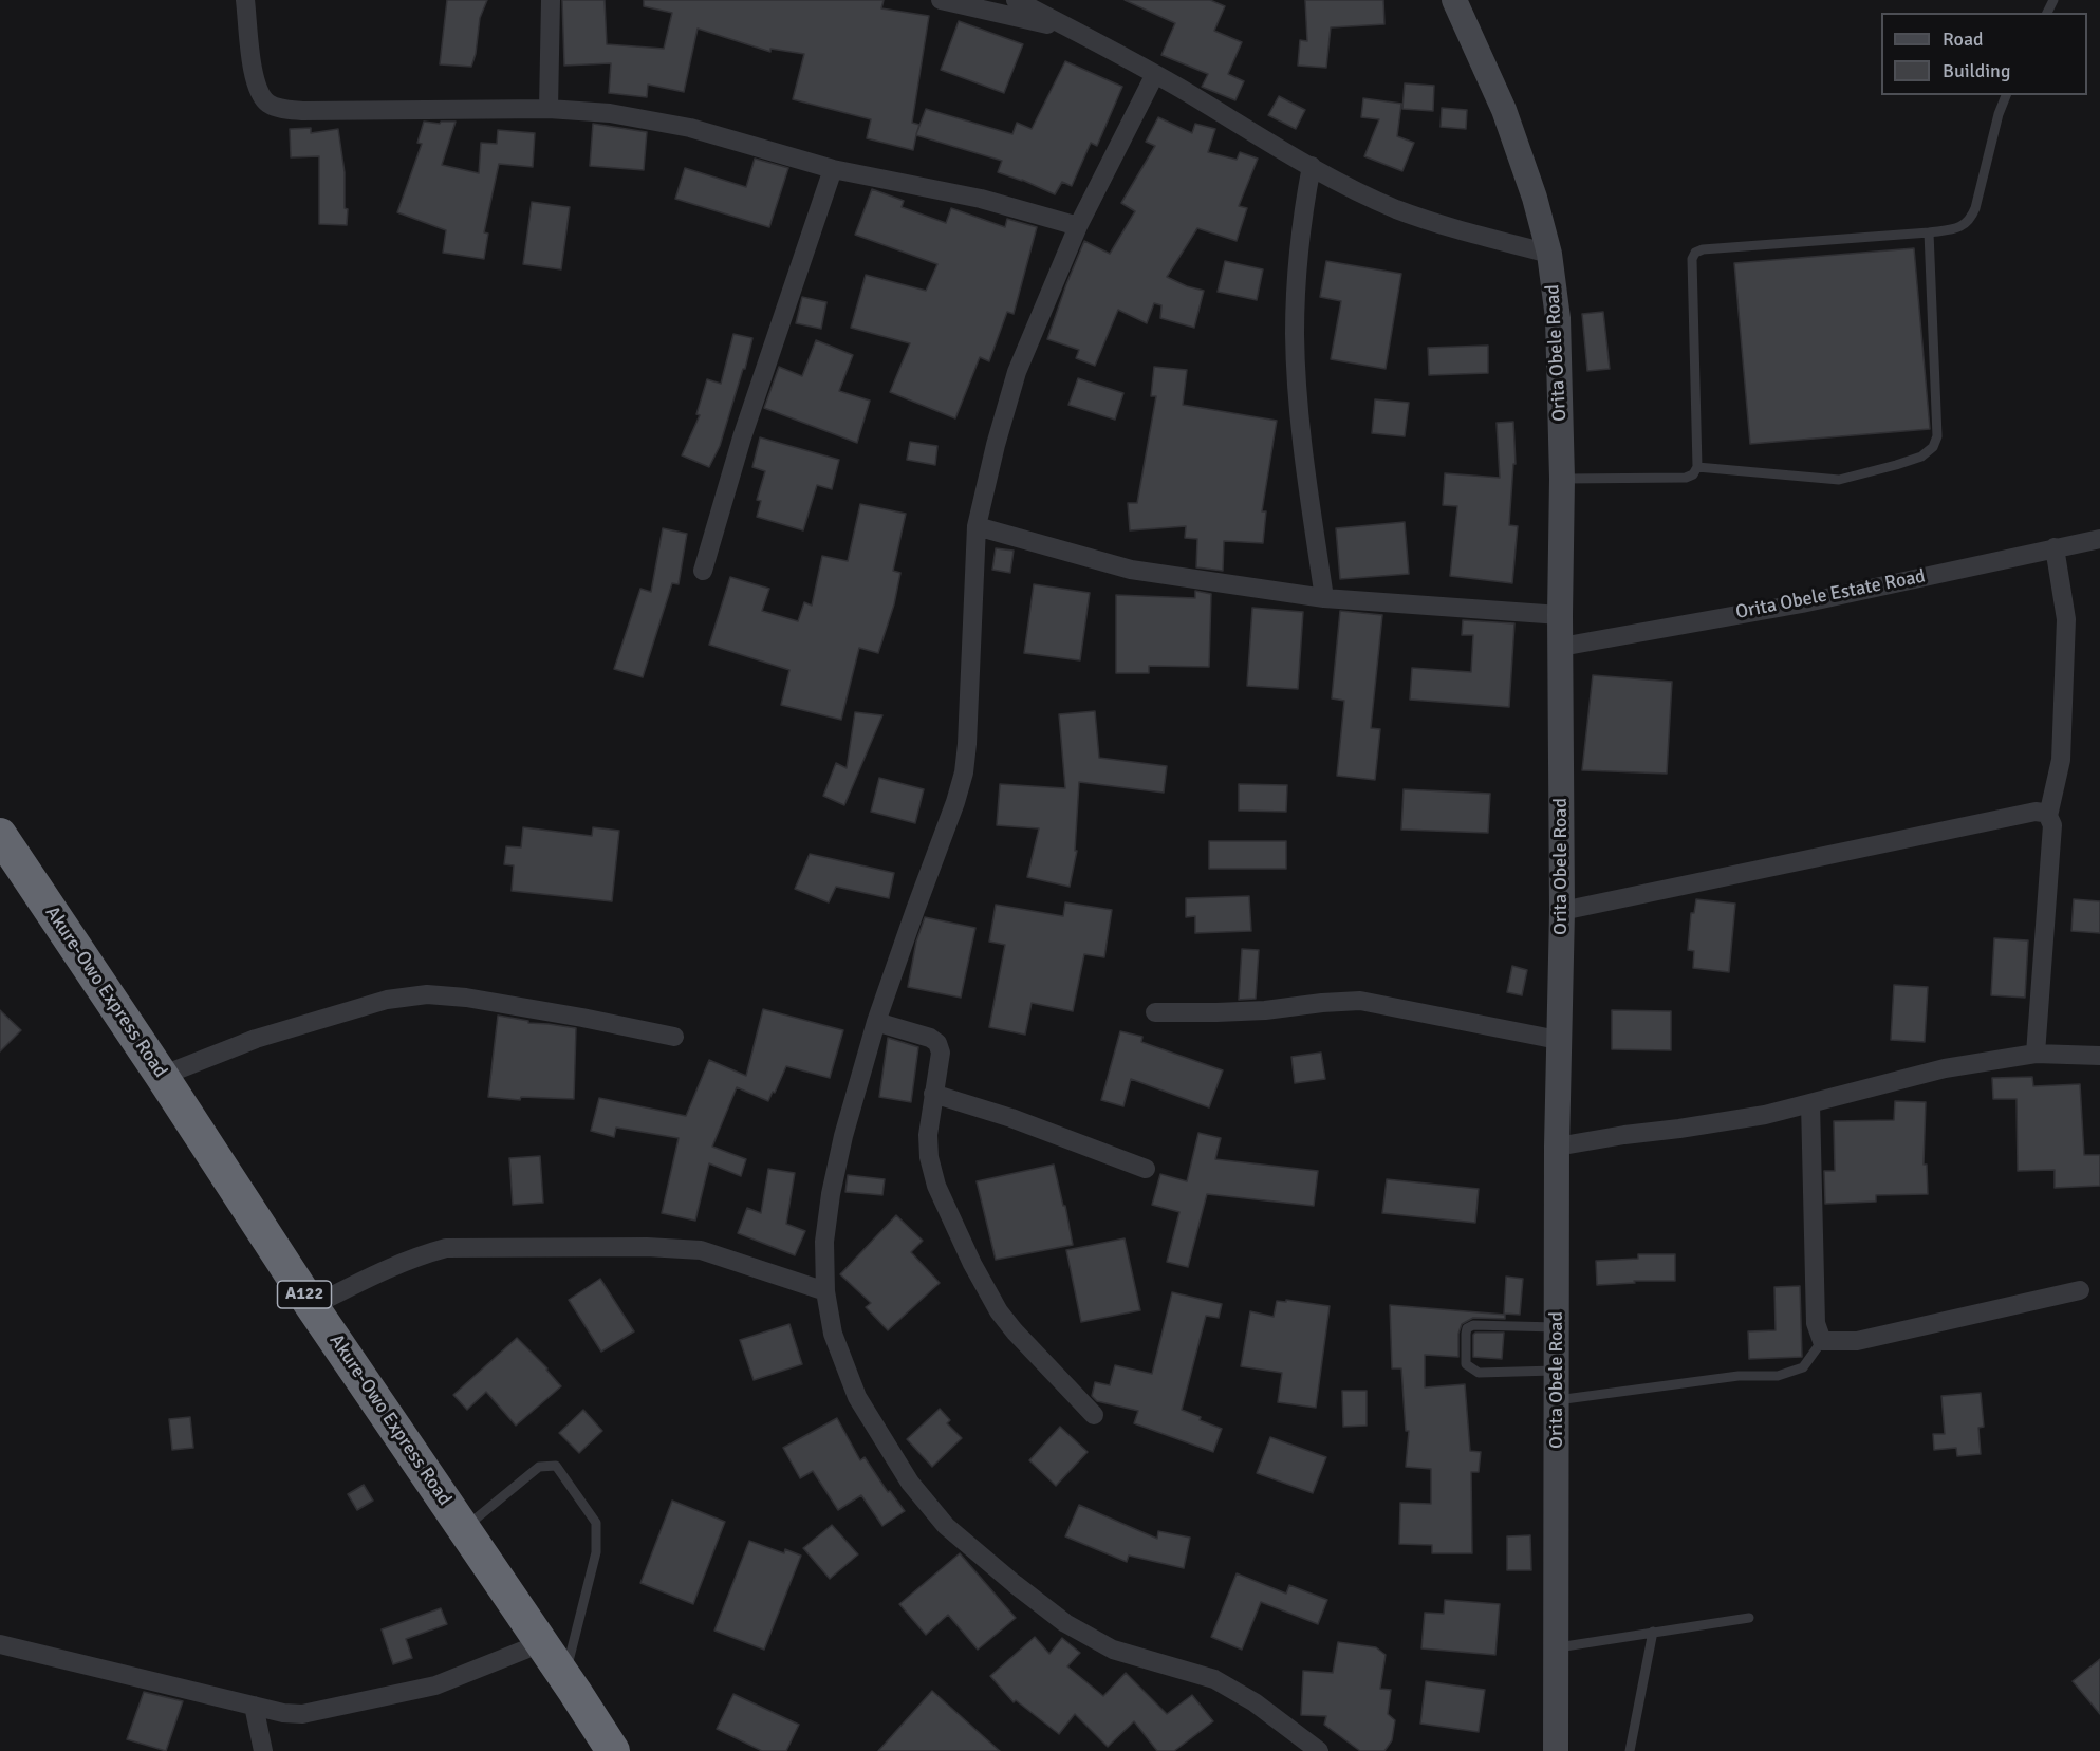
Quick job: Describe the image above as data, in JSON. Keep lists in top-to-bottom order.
{
  "streets": {
    "highway": ["Akure-Owo Express Road", "A122"],
    "main road": ["Orita Obele Road"],
    "street": ["Orita Obele Estate Road"]
  },
  "crossings": [
    ["Orita Obele Road", "Orita Obele Estate Road"]
  ],
  "legend": ["Road", "Building"]
}
